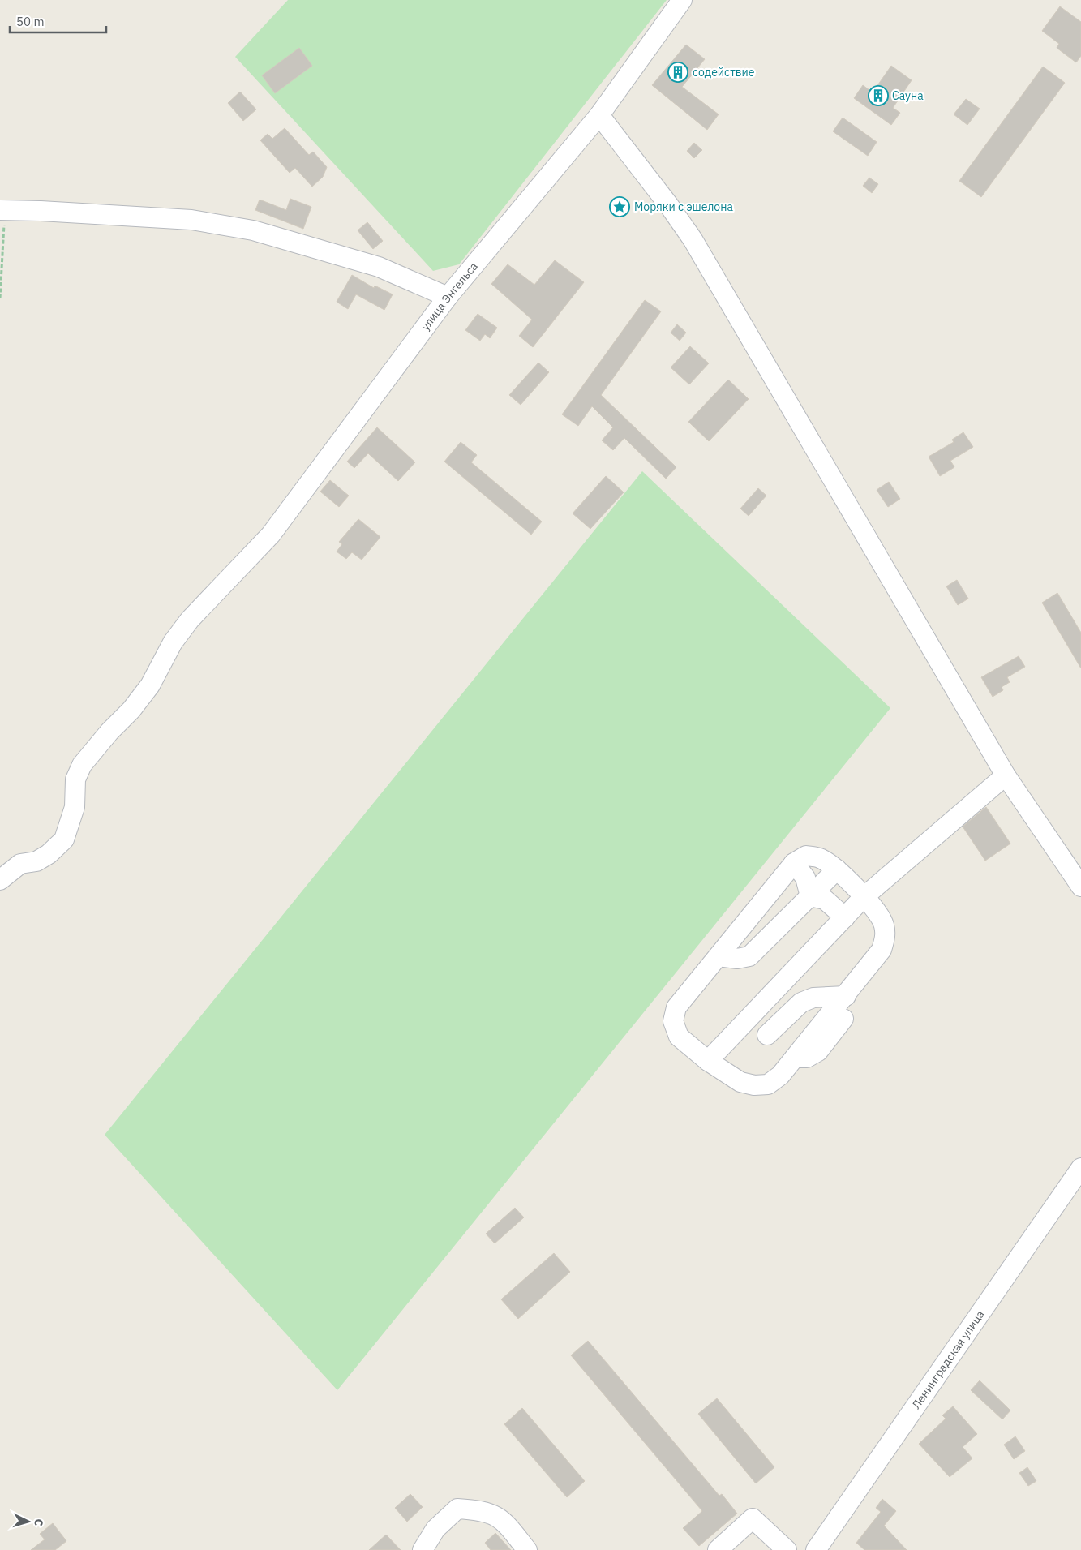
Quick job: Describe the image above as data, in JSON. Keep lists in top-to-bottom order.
{
  "streets": {
    "street": ["улица Энгельса", "Ленинградская улица"]
  },
  "places": {
    "building": ["содействие", "Сауна"],
    "place": ["Моряки с эшелона"]
  },
  "scale_bar": "50 m",
  "north": "right"
}
